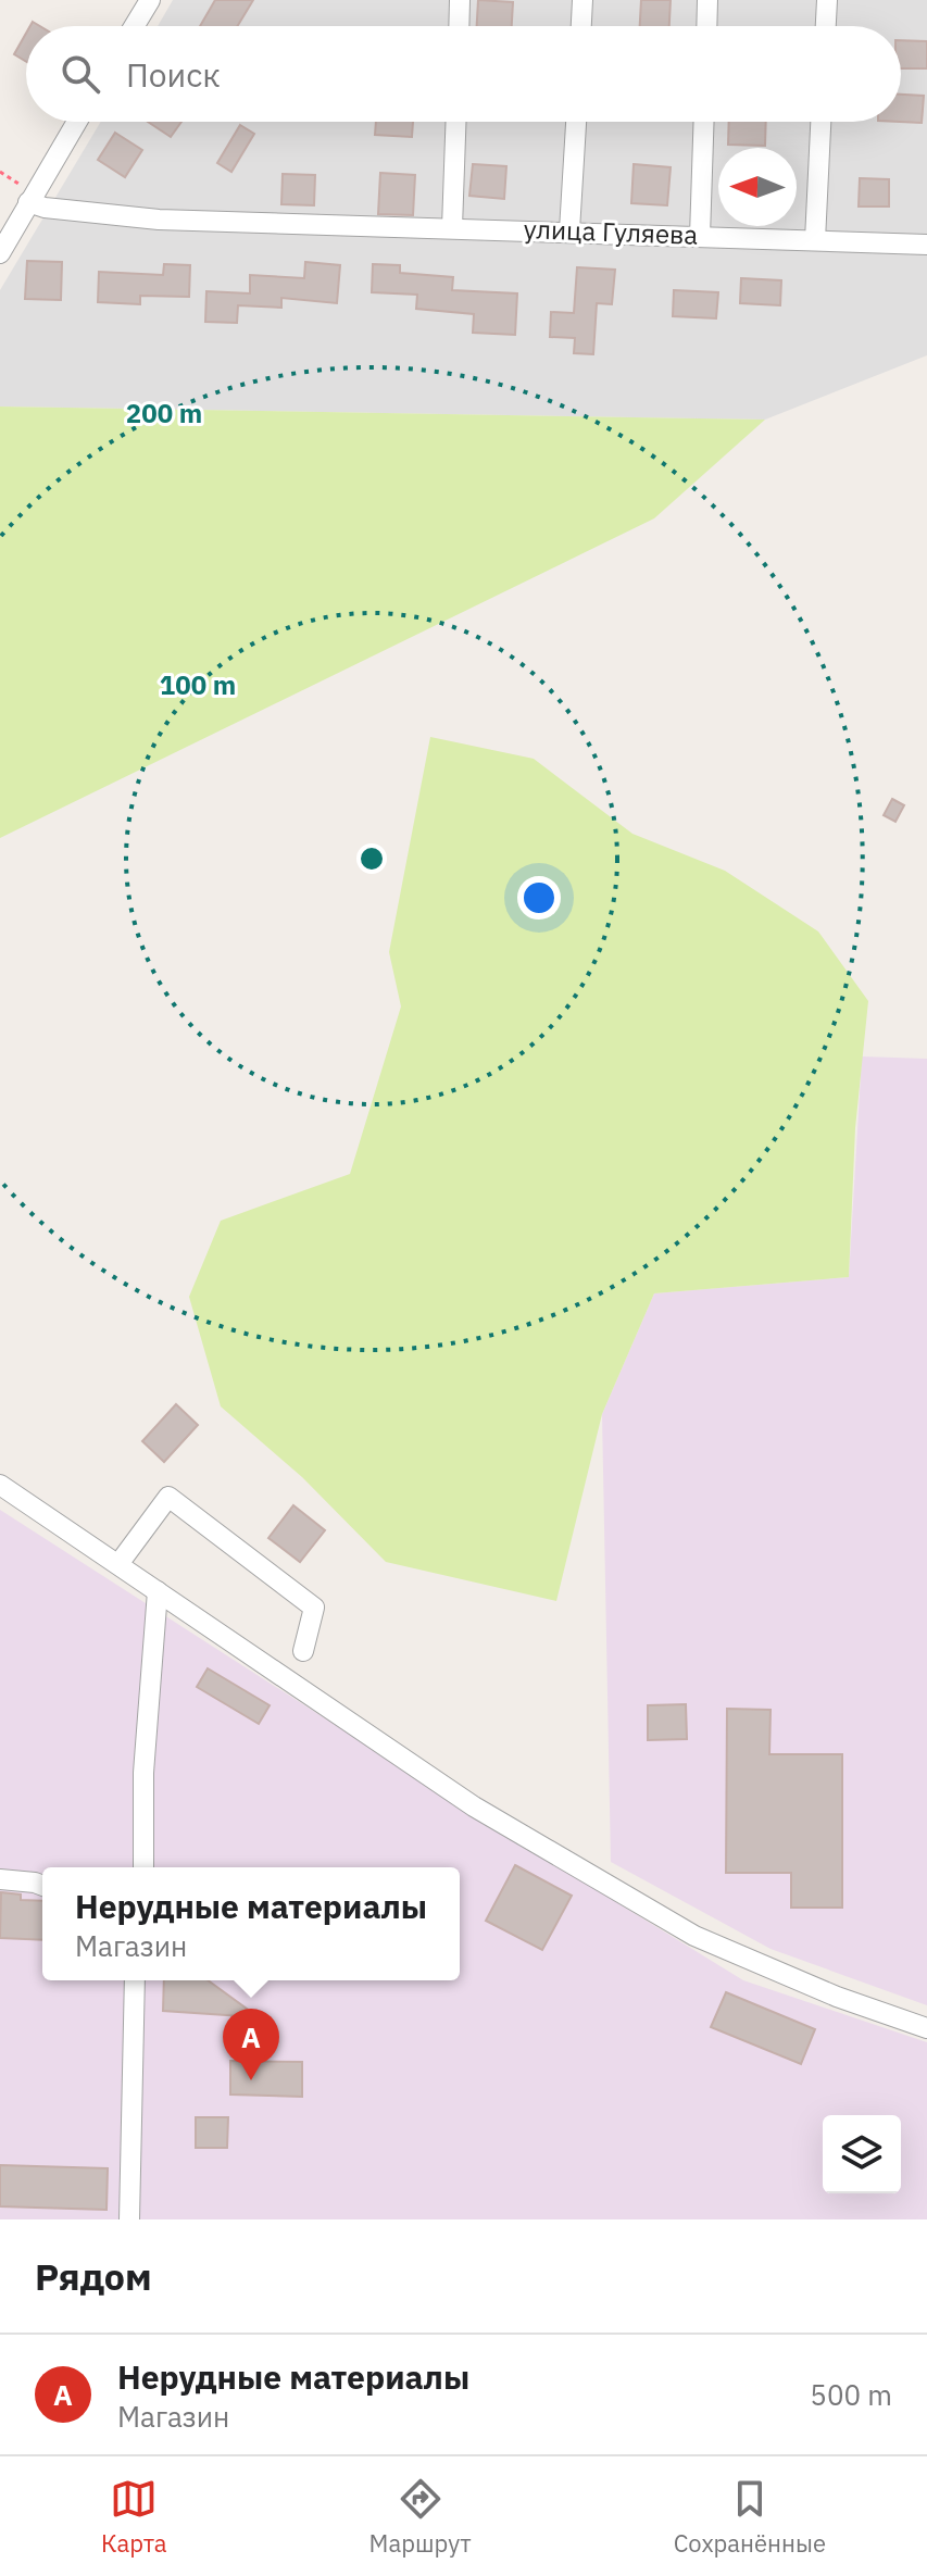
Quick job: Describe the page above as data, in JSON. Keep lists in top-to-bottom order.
{
  "streets": {
    "street": ["улица Гуляева"]
  },
  "north": "left",
  "page": {
    "search": "Поиск",
    "popup": ["Нерудные материалы", "Магазин"],
    "pins": "A",
    "heading": "Рядом",
    "list": [
      {
        "mark": "A",
        "name": "Нерудные материалы",
        "note": "Магазин",
        "value": "500 m"
      }
    ],
    "nav": ["Карта", "Маршрут", "Сохранённые"]
  },
  "rings": ["200 m", "100 m"]
}
